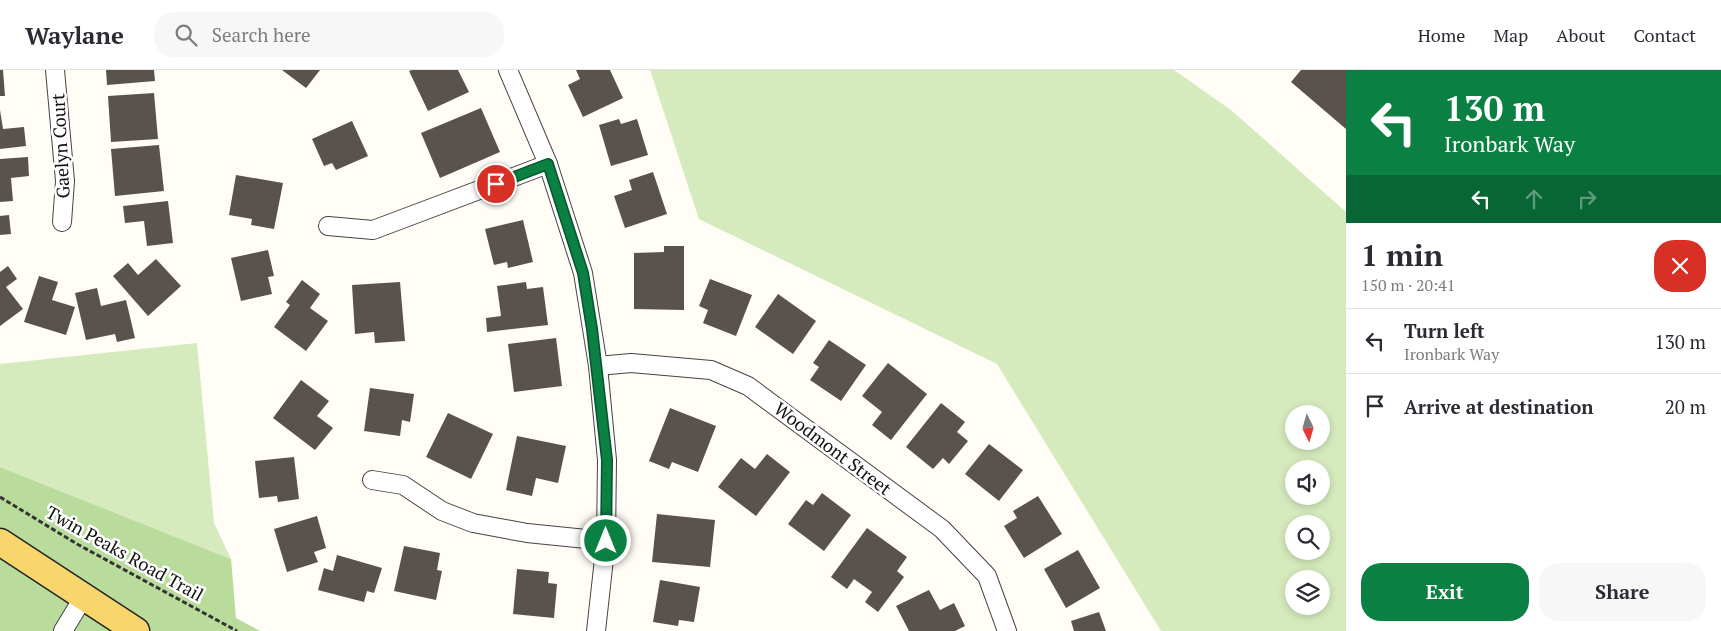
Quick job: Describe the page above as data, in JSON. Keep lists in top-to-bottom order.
{
  "streets": {
    "street": ["Gaelyn Court", "Woodmont Street"],
    "path": ["Twin Peaks Road Trail"]
  },
  "north": "bottom",
  "page": {
    "header": "Waylane",
    "search": "Search here",
    "nav": [
      "Home",
      "Map",
      "About",
      "Contact"
    ],
    "turn": ["130 m", "Ironbark Way"],
    "heading": ["1 min", "150 m · 20:41"],
    "list": [
      {
        "name": "Turn left",
        "note": "Ironbark Way",
        "value": "130 m"
      },
      {
        "name": "Arrive at destination",
        "value": "20 m"
      }
    ],
    "buttons": ["Exit", "Share"]
  }
}
